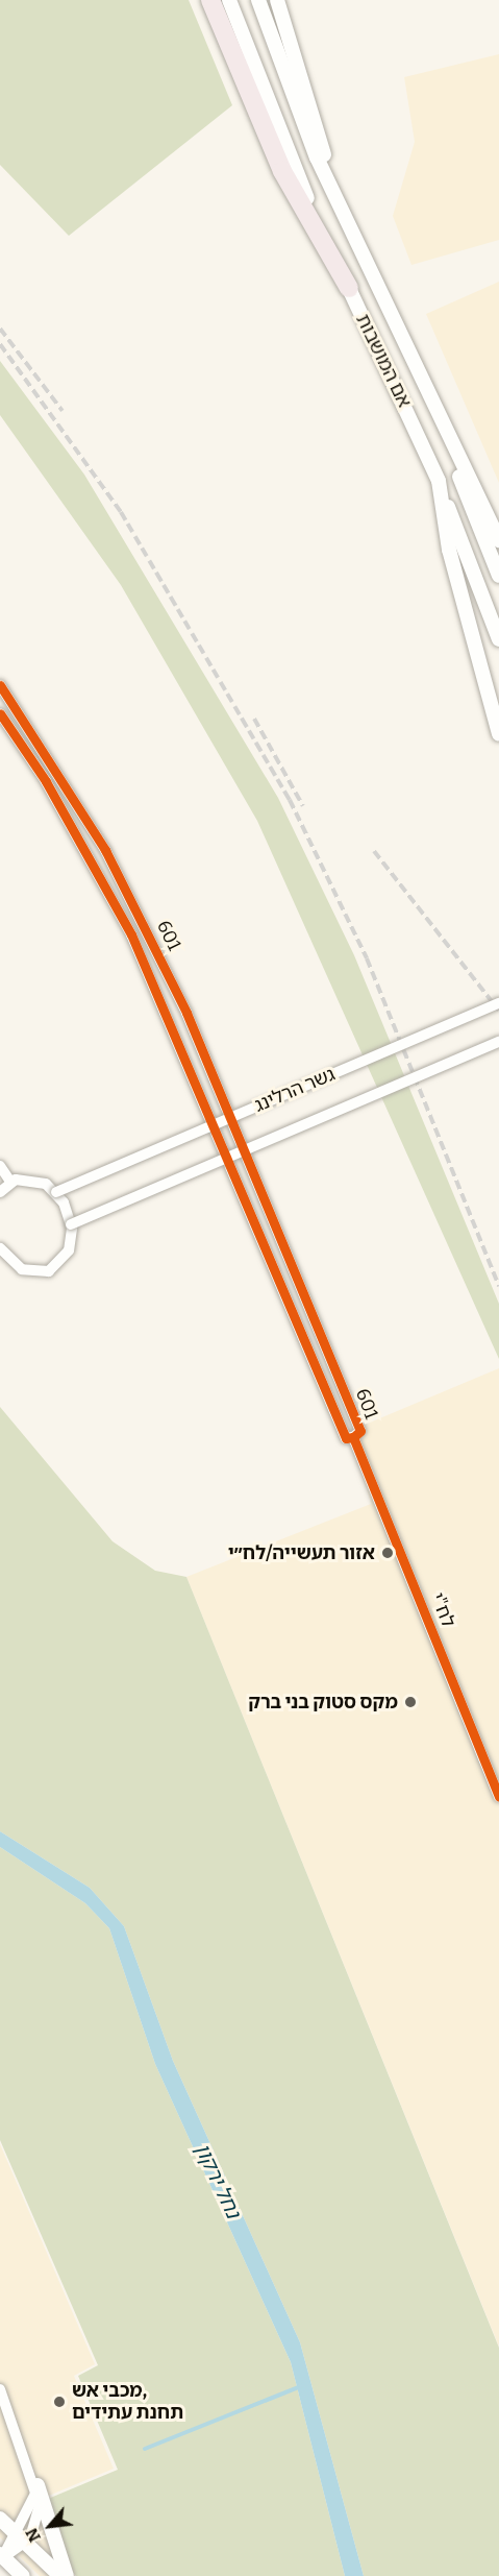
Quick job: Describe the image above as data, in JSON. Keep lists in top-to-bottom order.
{
  "streets": {
    "main road": ["אם המושבות"],
    "street": ["601", "גשר הרלינג", "לח\"י"]
  },
  "crossings": [
    ["601", "לח\"י"]
  ],
  "water": ["נחל ירקון"],
  "places": ["אזור תעשייה/לח״י", "מקס סטוק בני ברק", "מכבי אש, תחנת עתידים"],
  "north": "bottom left"
}
